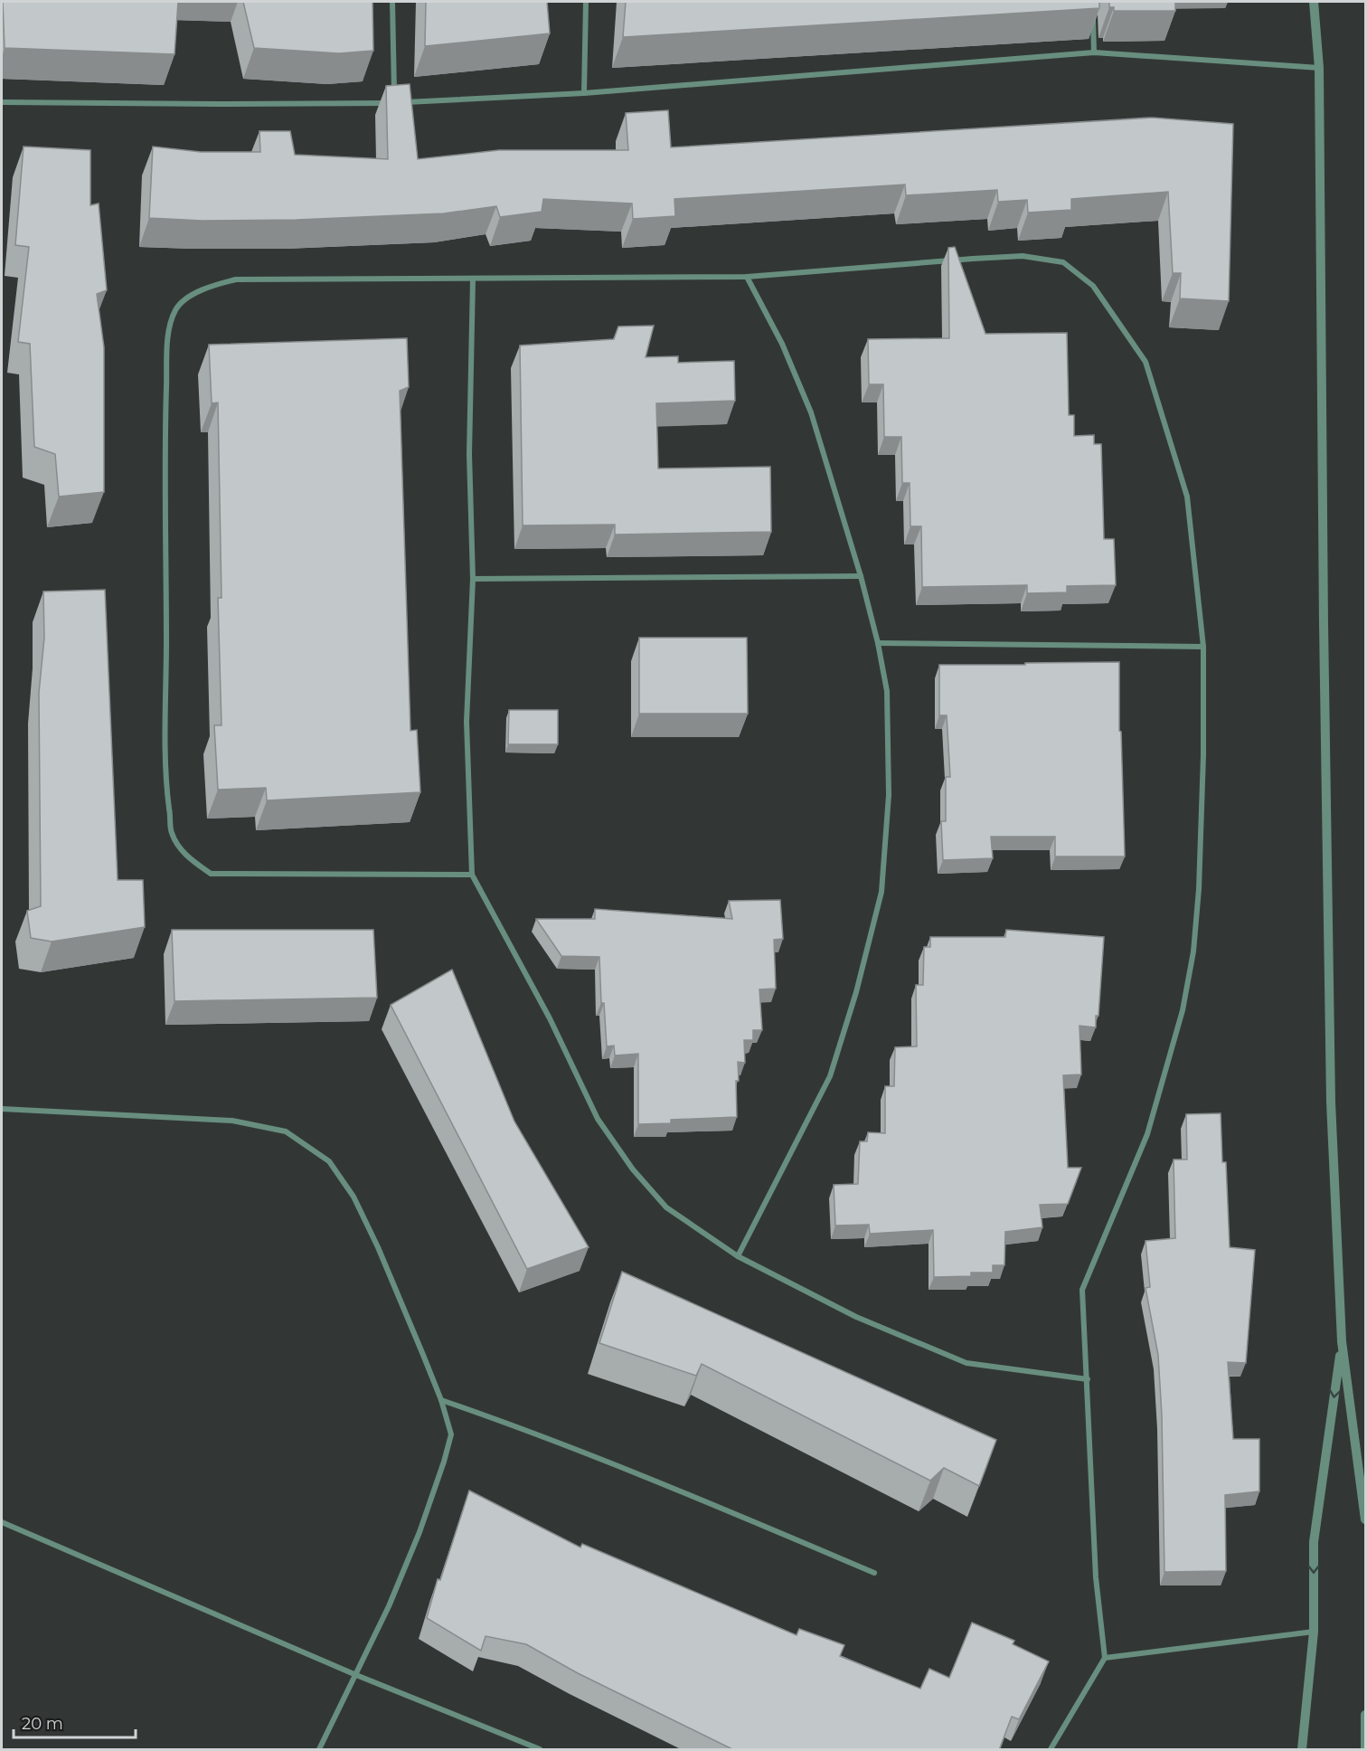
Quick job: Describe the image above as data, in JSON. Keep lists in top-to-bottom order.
{
  "scale_bar": "20 m"
}
